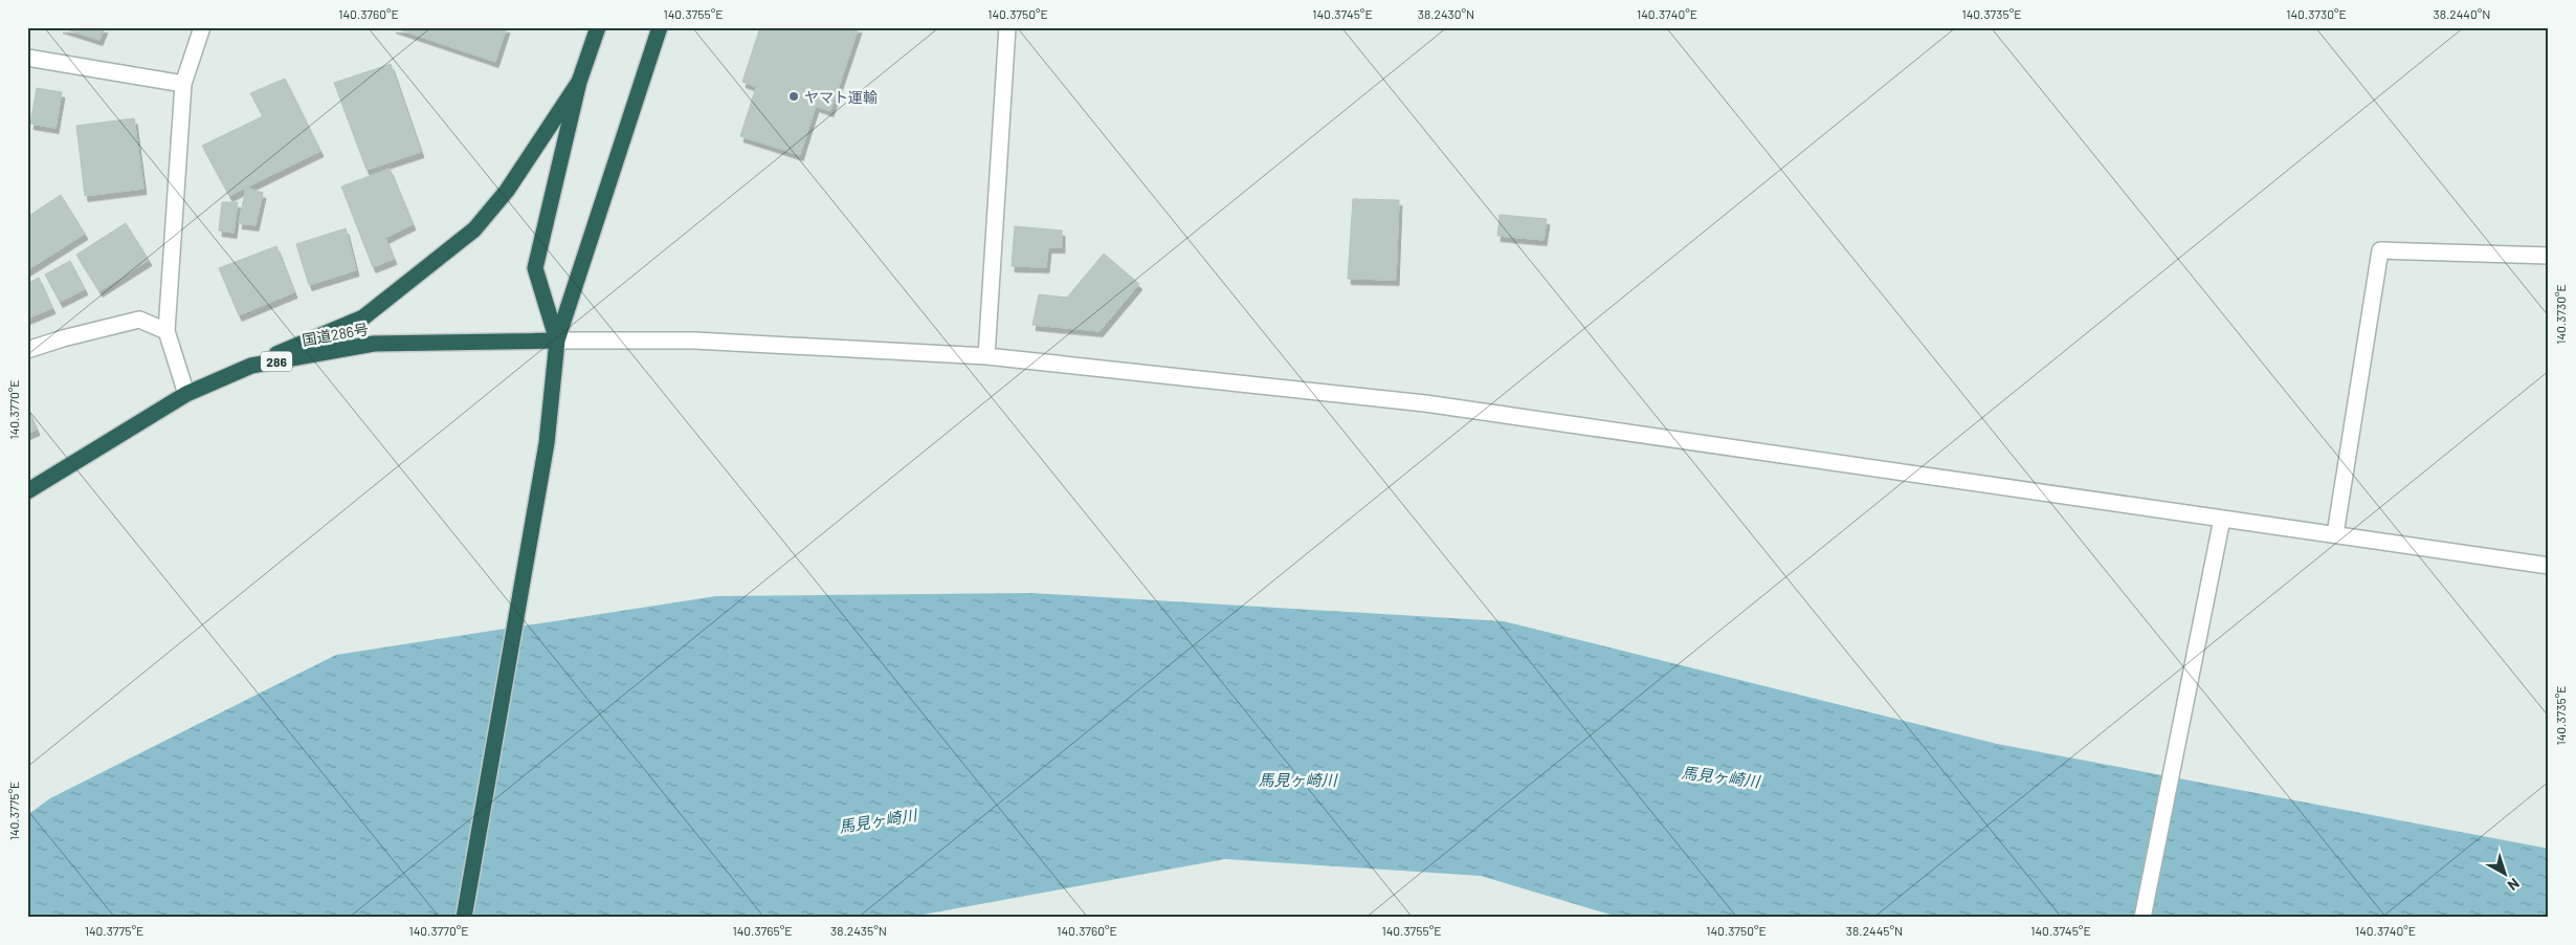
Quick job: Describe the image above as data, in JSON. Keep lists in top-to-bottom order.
{
  "streets": {
    "highway": ["国道286号", "286"]
  },
  "water": ["馬見ヶ崎川"],
  "places": ["ヤマト運輸"],
  "north": "bottom right",
  "coordinates": [
    "140.3760°E",
    "140.3755°E",
    "140.3750°E",
    "140.3745°E",
    "38.2430°N",
    "140.3740°E",
    "140.3735°E",
    "140.3730°E",
    "38.2440°N",
    "140.3770°E",
    "140.3775°E",
    "140.3765°E",
    "38.2435°N",
    "38.2445°N"
  ]
}
